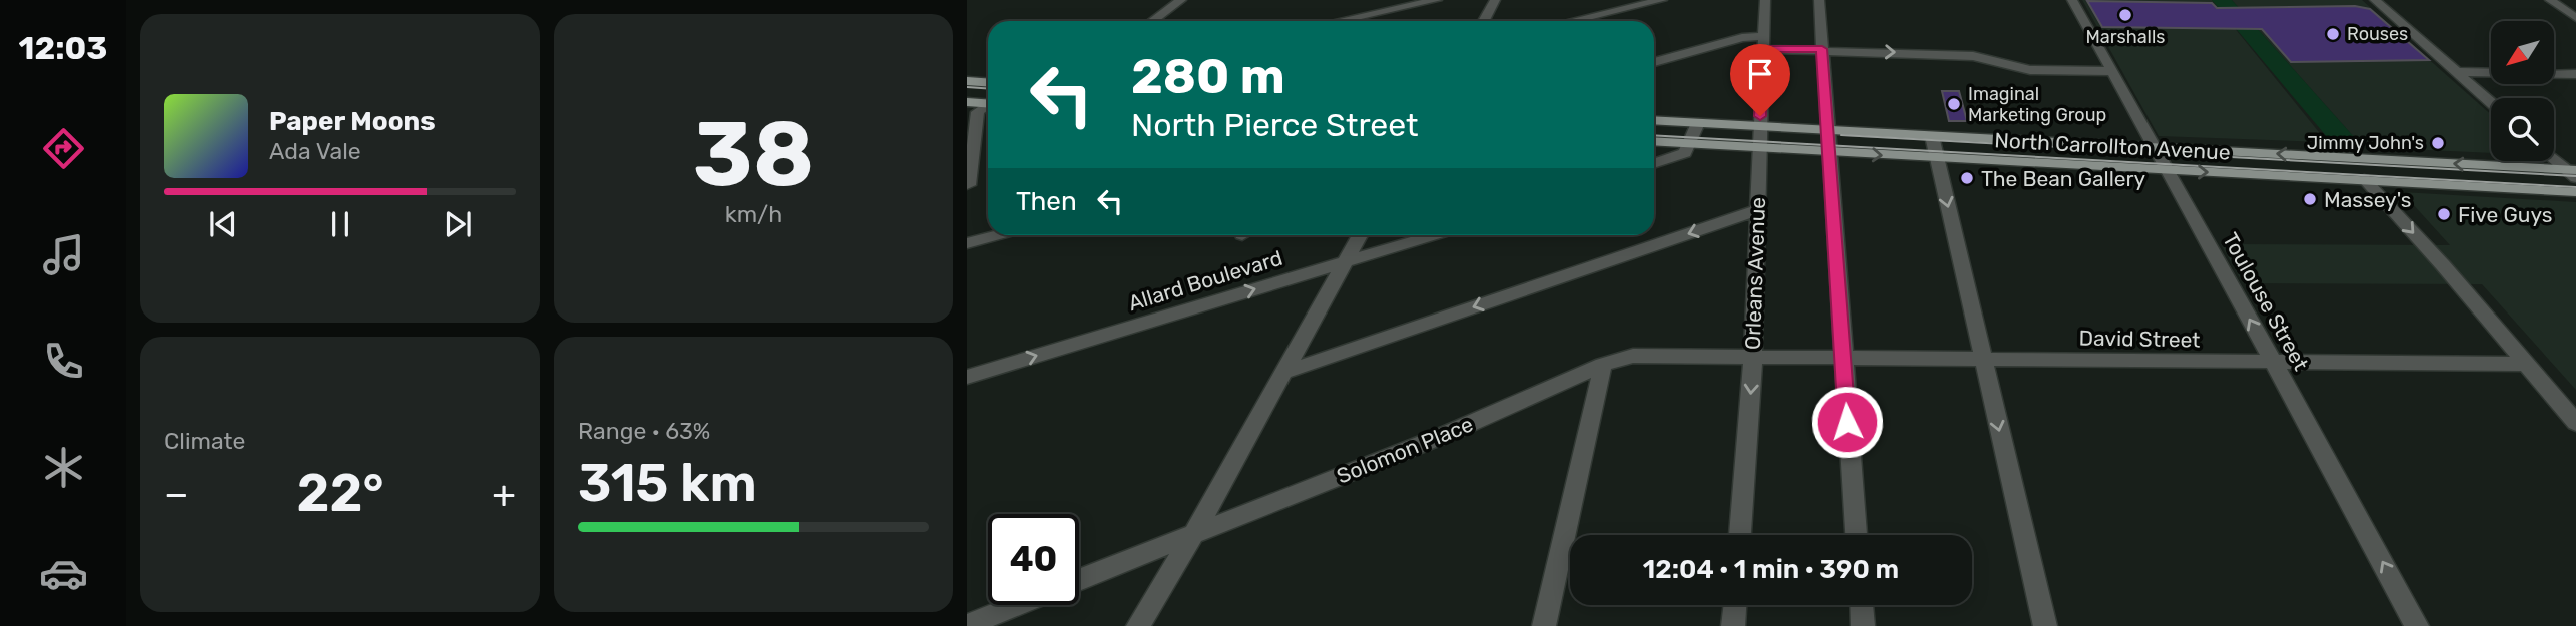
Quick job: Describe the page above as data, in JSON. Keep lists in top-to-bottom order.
{
  "streets": {
    "main road": ["North Carrollton Avenue"],
    "street": [
      "Orleans Avenue",
      "Allard Boulevard",
      "Toulouse Street",
      "David Street",
      "Solomon Place"
    ]
  },
  "crossings": [
    ["North Carrollton Avenue", "Orleans Avenue"],
    ["North Carrollton Avenue", "Toulouse Street"],
    ["Orleans Avenue", "David Street"],
    ["Orleans Avenue", "Solomon Place"],
    ["Toulouse Street", "David Street"],
    ["David Street", "Solomon Place"]
  ],
  "one_way": ["Toulouse Street"],
  "places": [
    "Marshalls",
    "Rouses",
    "Imaginal Marketing Group",
    "Jimmy John's",
    "The Bean Gallery",
    "Massey's",
    "Five Guys"
  ],
  "north": "bottom left",
  "page": {
    "tabs": "12:03",
    "tile": [
      ["38", "km/h"],
      "Climate",
      ["Range · 63%", "315 km"]
    ],
    "turn": ["280 m", "North Pierce Street"],
    "song": ["Paper Moons", "Ada Vale"],
    "then": "Then",
    "heat": ["−", "22°", "+"],
    "limit": "40",
    "trip": "12:04 · 1 min · 390 m"
  }
}
